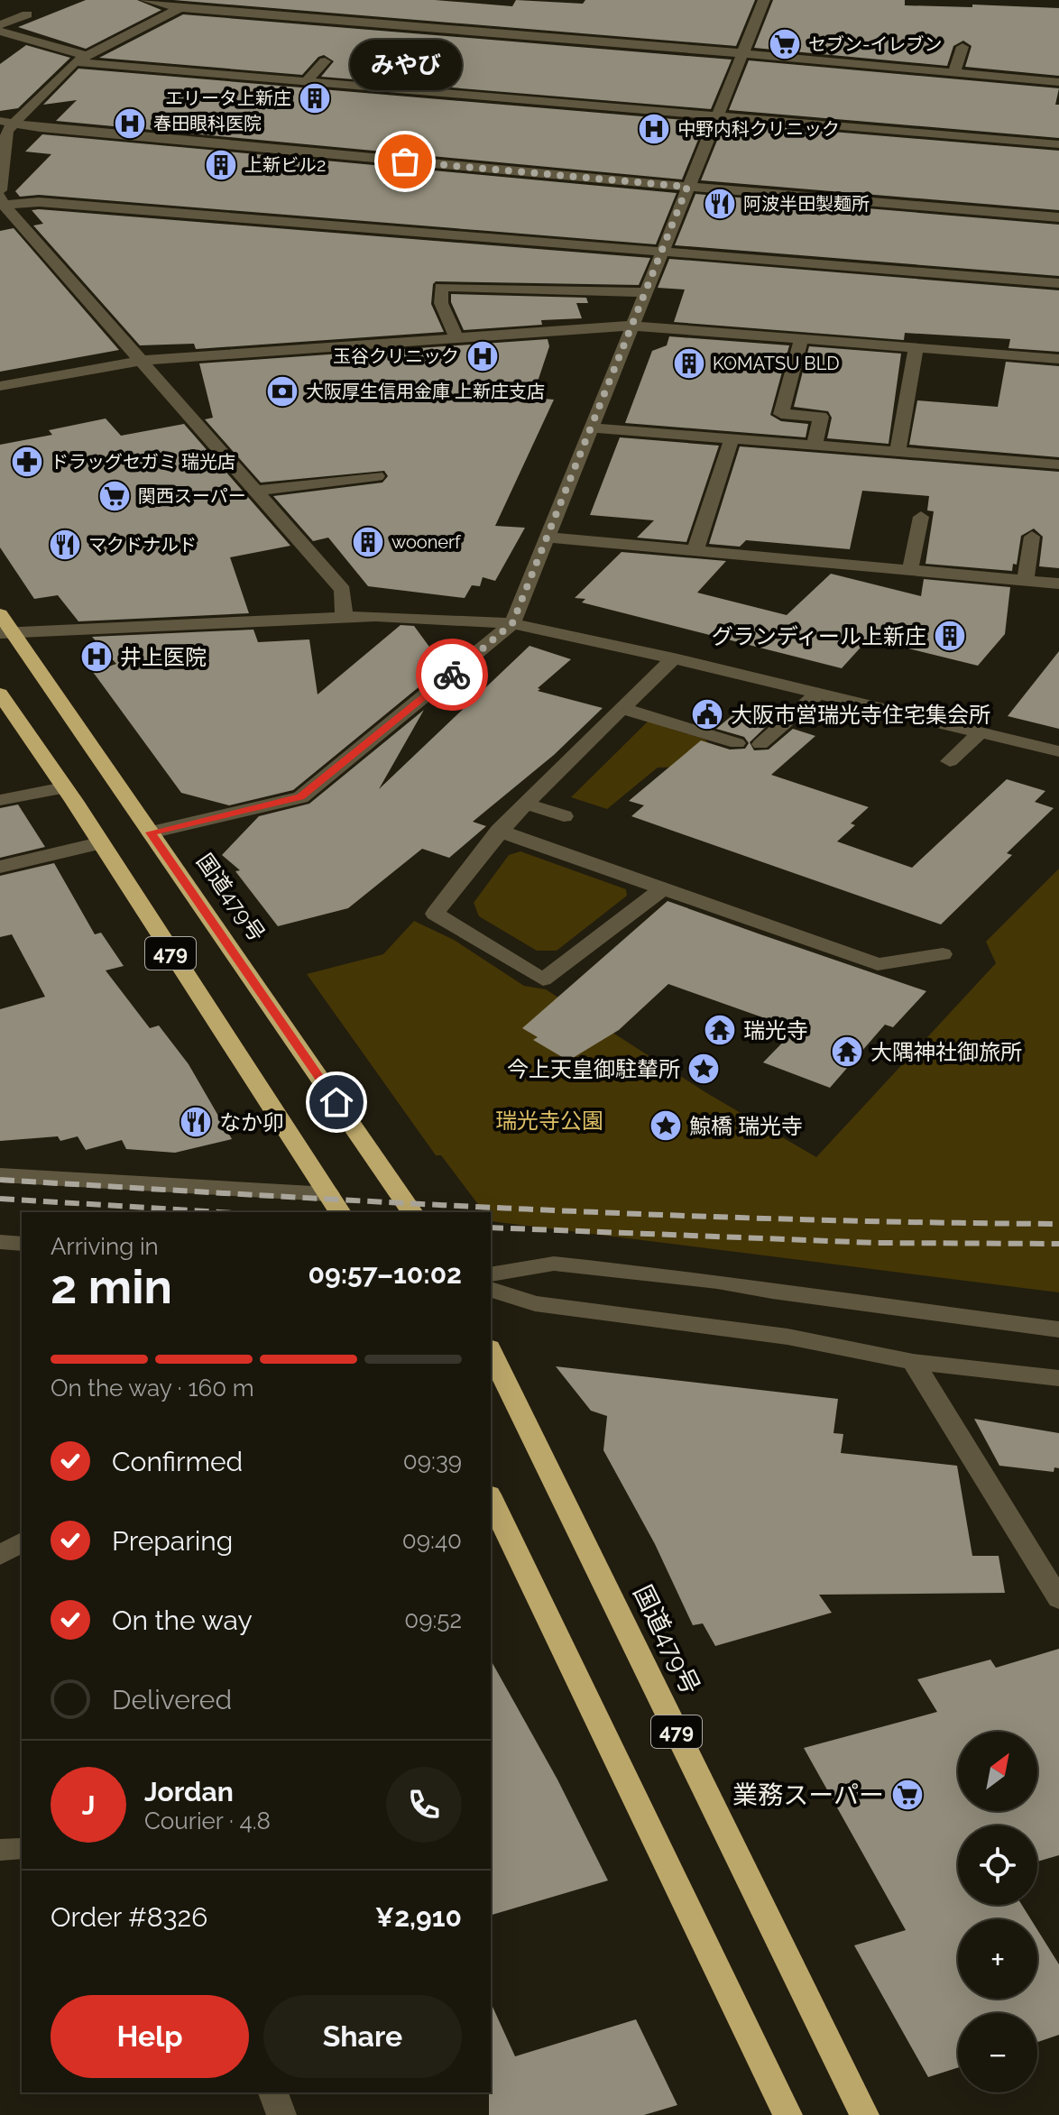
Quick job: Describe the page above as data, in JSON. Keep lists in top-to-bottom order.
{
  "streets": {
    "highway": ["国道479号", "479"]
  },
  "parks": ["瑞光寺公園"],
  "places": {
    "supermarket": ["セブン-イレブン", "関西スーパー", "業務スーパー"],
    "building": [
      "エリータ上新庄",
      "上新ビル2",
      "KOMATSU BLD",
      "woonerf",
      "グランディール上新庄"
    ],
    "hospital": [
      "春田眼科医院",
      "中野内科クリニック",
      "玉谷クリニック",
      "井上医院"
    ],
    "other": ["みやび"],
    "restaurant": ["阿波半田製麺所", "マクドナルド", "なか卯"],
    "bank": ["大阪厚生信用金庫 上新庄支店"],
    "pharmacy": ["ドラッグセガミ 瑞光店"],
    "public building": ["大阪市営瑞光寺住宅集会所"],
    "temple": ["瑞光寺", "大隅神社御旅所"],
    "place": ["今上天皇御駐輦所", "鯨橋 瑞光寺"]
  },
  "north": "top right",
  "page": {
    "bubble": "みやび",
    "heading": ["2 min", "Arriving in", "09:57–10:02"],
    "panel": [
      "Jordan",
      "Courier · 4.8",
      "Order #8326",
      "¥2,910"
    ],
    "bar": "On the way · 160 m",
    "list": [
      ["Confirmed", "09:39"],
      ["Preparing", "09:40"],
      ["On the way", "09:52"],
      "Delivered"
    ],
    "map_buttons": ["+", "−"],
    "round": "J",
    "buttons": ["Help", "Share"]
  }
}
